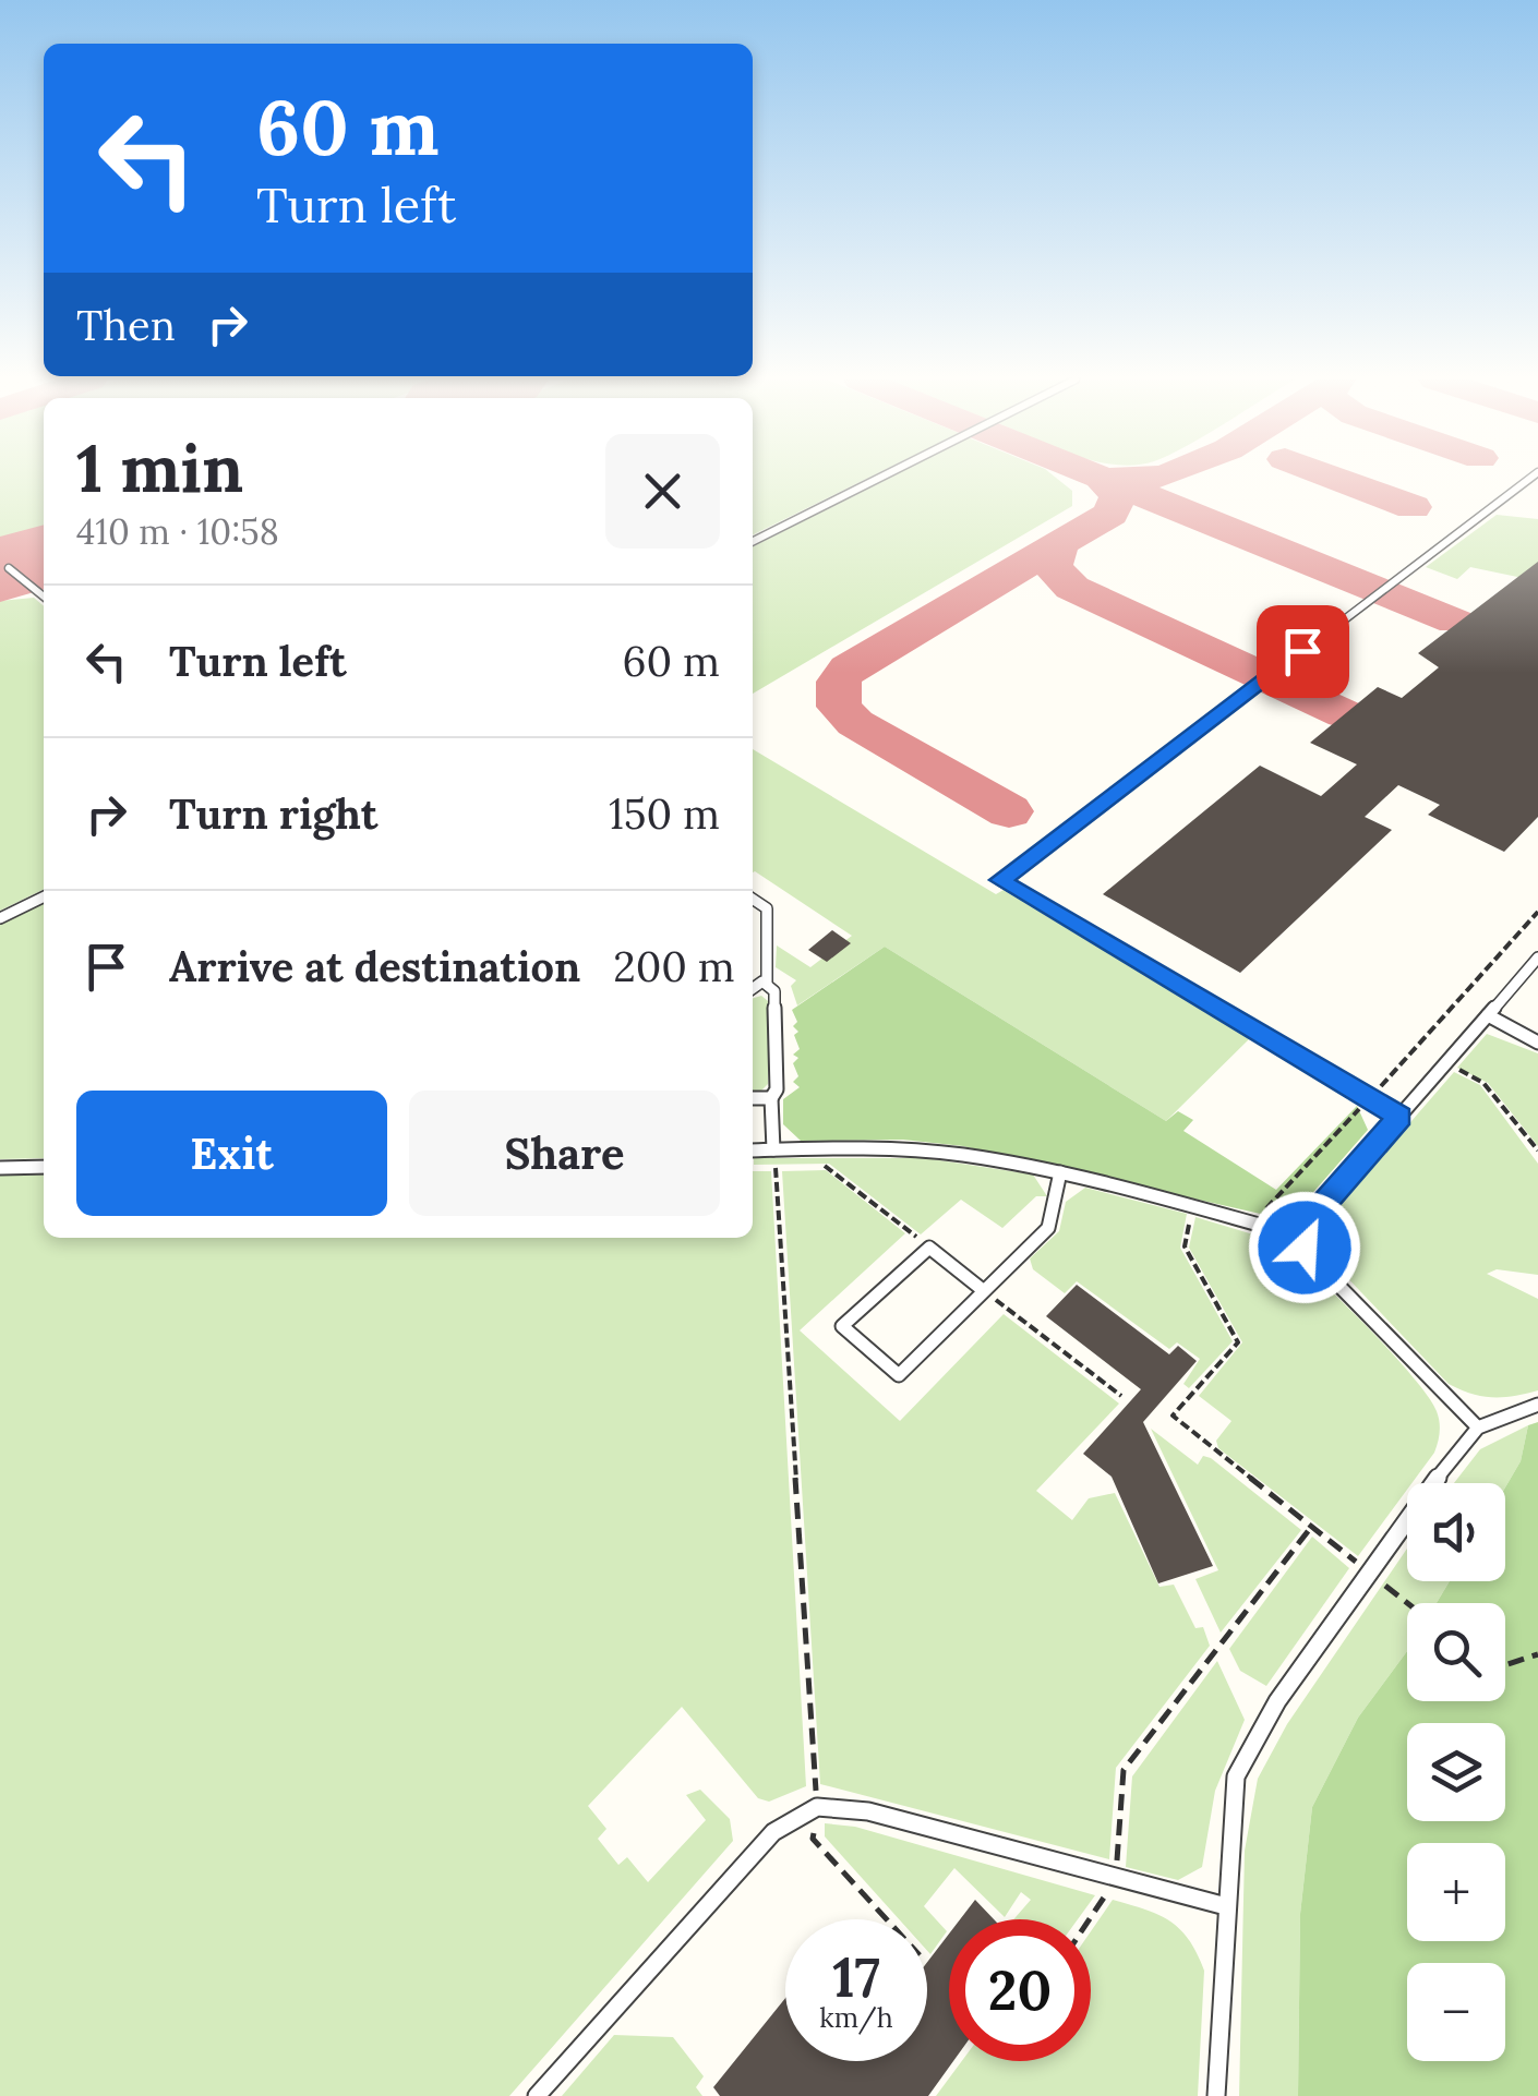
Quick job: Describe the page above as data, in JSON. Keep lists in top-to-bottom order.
{
  "page": {
    "turn": ["60 m", "Turn left"],
    "then": "Then",
    "heading": ["1 min", "410 m · 10:58"],
    "list": [
      {
        "name": "Turn left",
        "value": "60 m"
      },
      {
        "name": "Turn right",
        "value": "150 m"
      },
      {
        "name": "Arrive at destination",
        "value": "200 m"
      }
    ],
    "buttons": ["Exit", "Share"],
    "map_buttons": ["+", "−"],
    "speed": "17 km/h",
    "limit": "20"
  }
}
